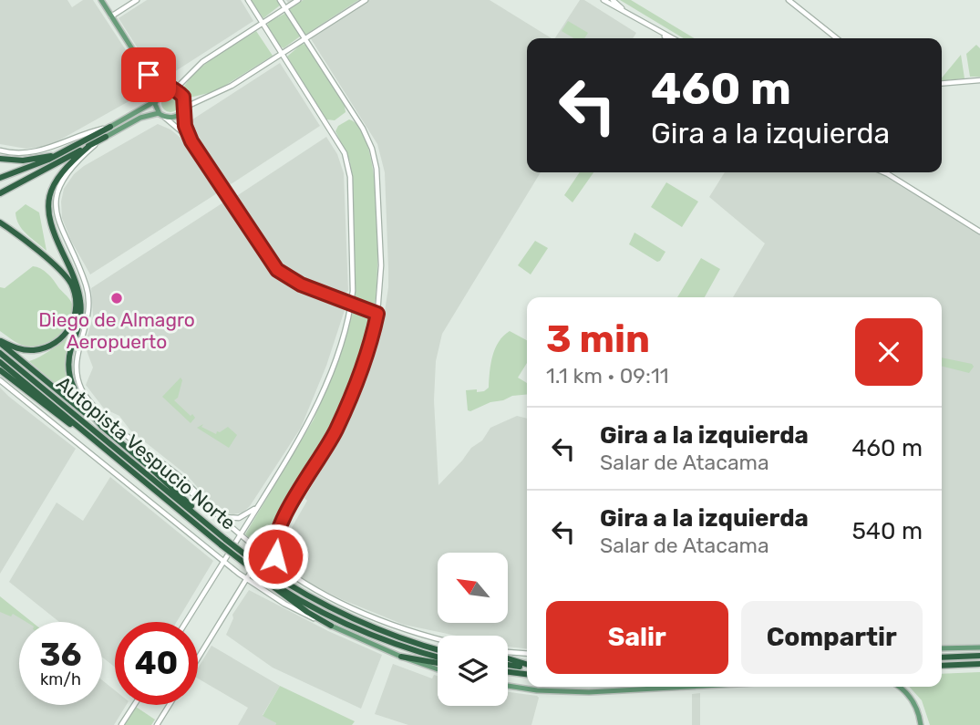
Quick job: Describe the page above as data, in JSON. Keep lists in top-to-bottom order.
{
  "streets": {
    "highway": ["Autopista Vespucio Norte"]
  },
  "places": ["Diego de Almagro Aeropuerto"],
  "north": "top left",
  "page": {
    "turn": ["460 m", "Gira a la izquierda"],
    "heading": ["3 min", "1.1 km · 09:11"],
    "list": [
      {
        "name": "Gira a la izquierda",
        "note": "Salar de Atacama",
        "value": "460 m"
      },
      {
        "name": "Gira a la izquierda",
        "note": "Salar de Atacama",
        "value": "540 m"
      }
    ],
    "buttons": ["Salir", "Compartir"],
    "speed": "36 km/h",
    "limit": "40"
  }
}
